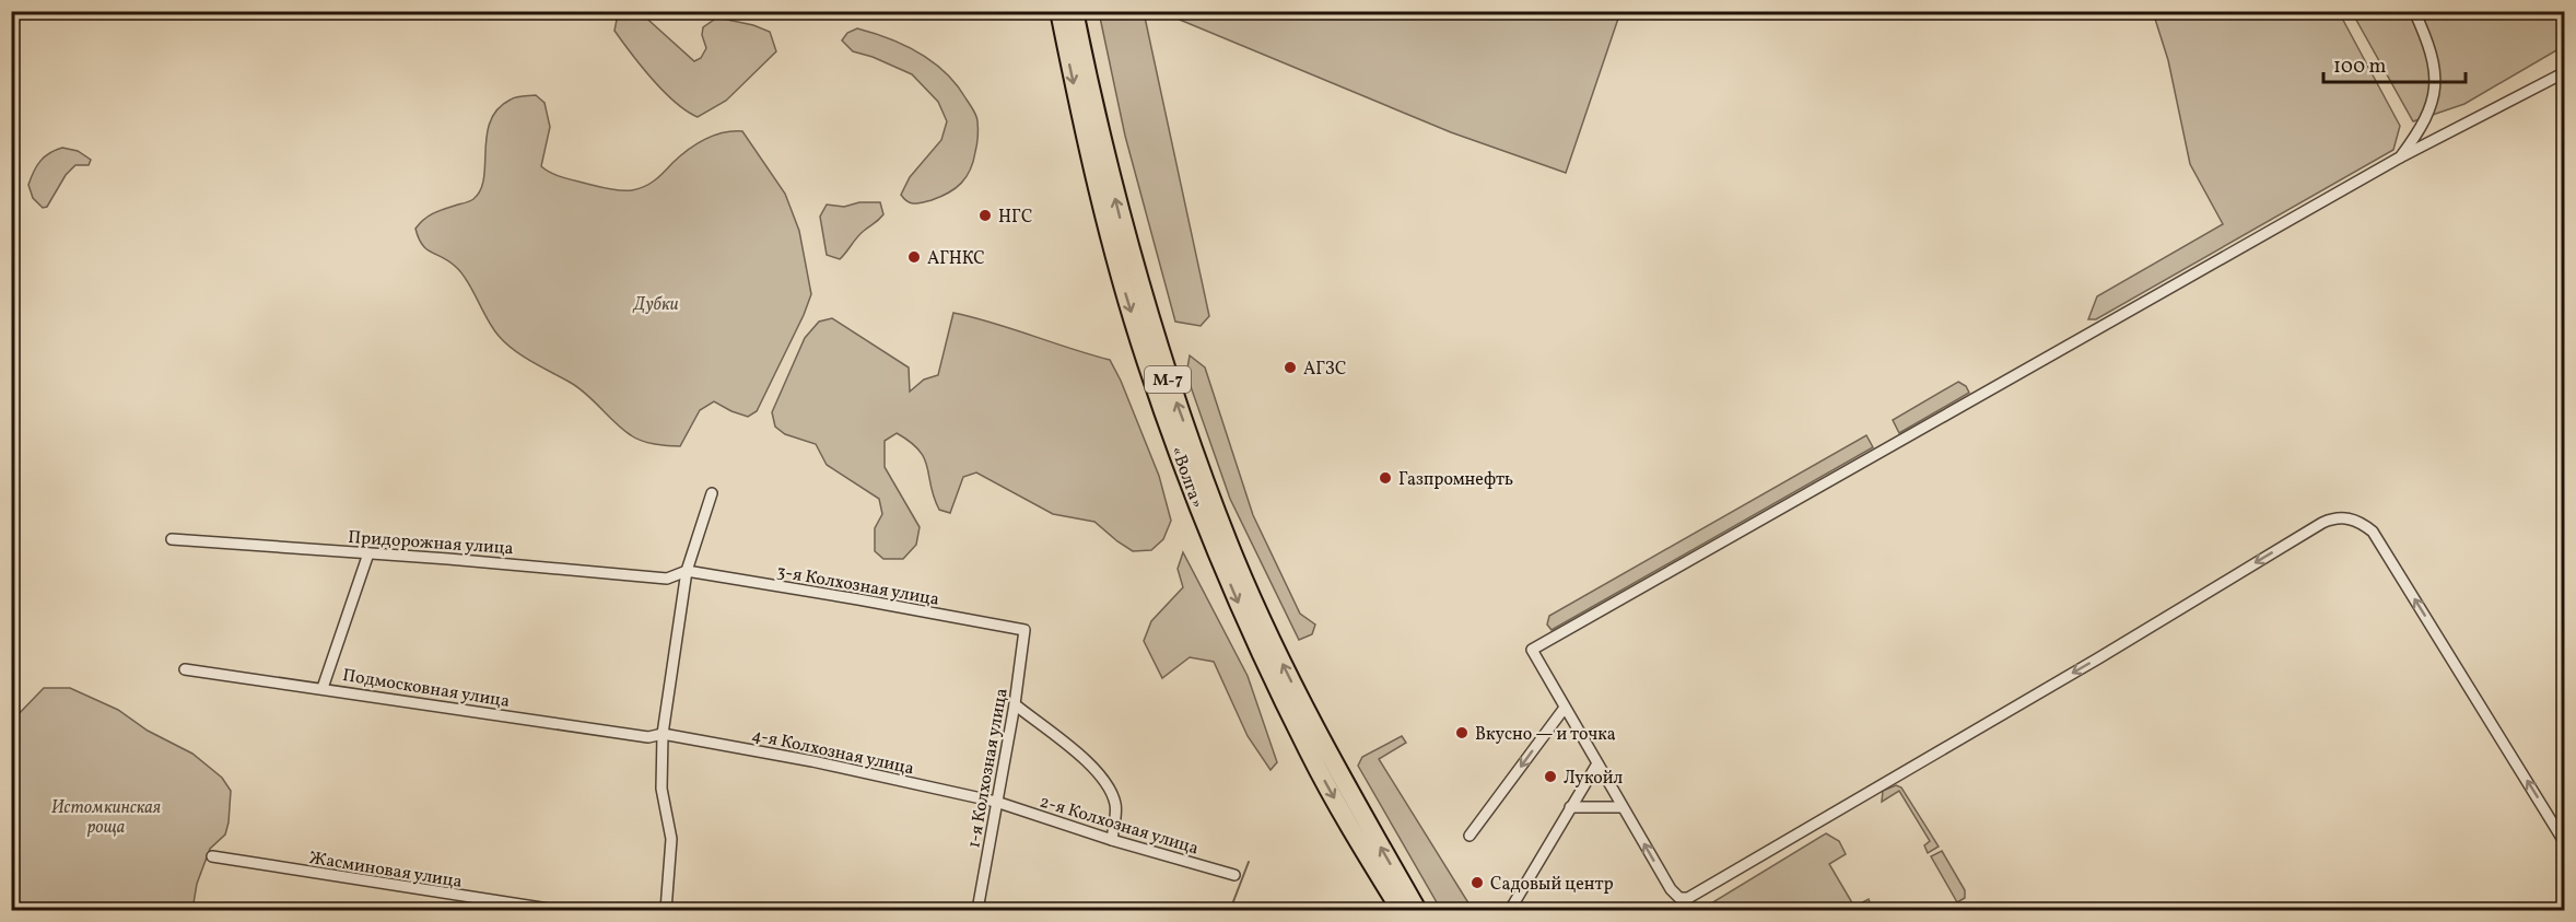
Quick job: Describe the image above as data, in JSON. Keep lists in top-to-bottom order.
{
  "streets": {
    "highway": ["М-7", "«Волга»"],
    "street": [
      "Придорожная улица",
      "3-я Колхозная улица",
      "Подмосковная улица",
      "4-я Колхозная улица",
      "1-я Колхозная улица",
      "2-я Колхозная улица",
      "Жасминовая улица"
    ]
  },
  "crossings": [
    ["Придорожная улица", "3-я Колхозная улица"],
    ["3-я Колхозная улица", "1-я Колхозная улица"],
    ["Подмосковная улица", "4-я Колхозная улица"],
    ["4-я Колхозная улица", "1-я Колхозная улица"],
    ["4-я Колхозная улица", "2-я Колхозная улица"],
    ["1-я Колхозная улица", "2-я Колхозная улица"]
  ],
  "parks": ["Дубки", "Истомкинская роща"],
  "places": [
    "НГС",
    "АГНКС",
    "АГЗС",
    "Газпромнефть",
    "Вкусно — и точка",
    "Лукойл",
    "Садовый центр"
  ],
  "scale_bar": "100 m"
}
